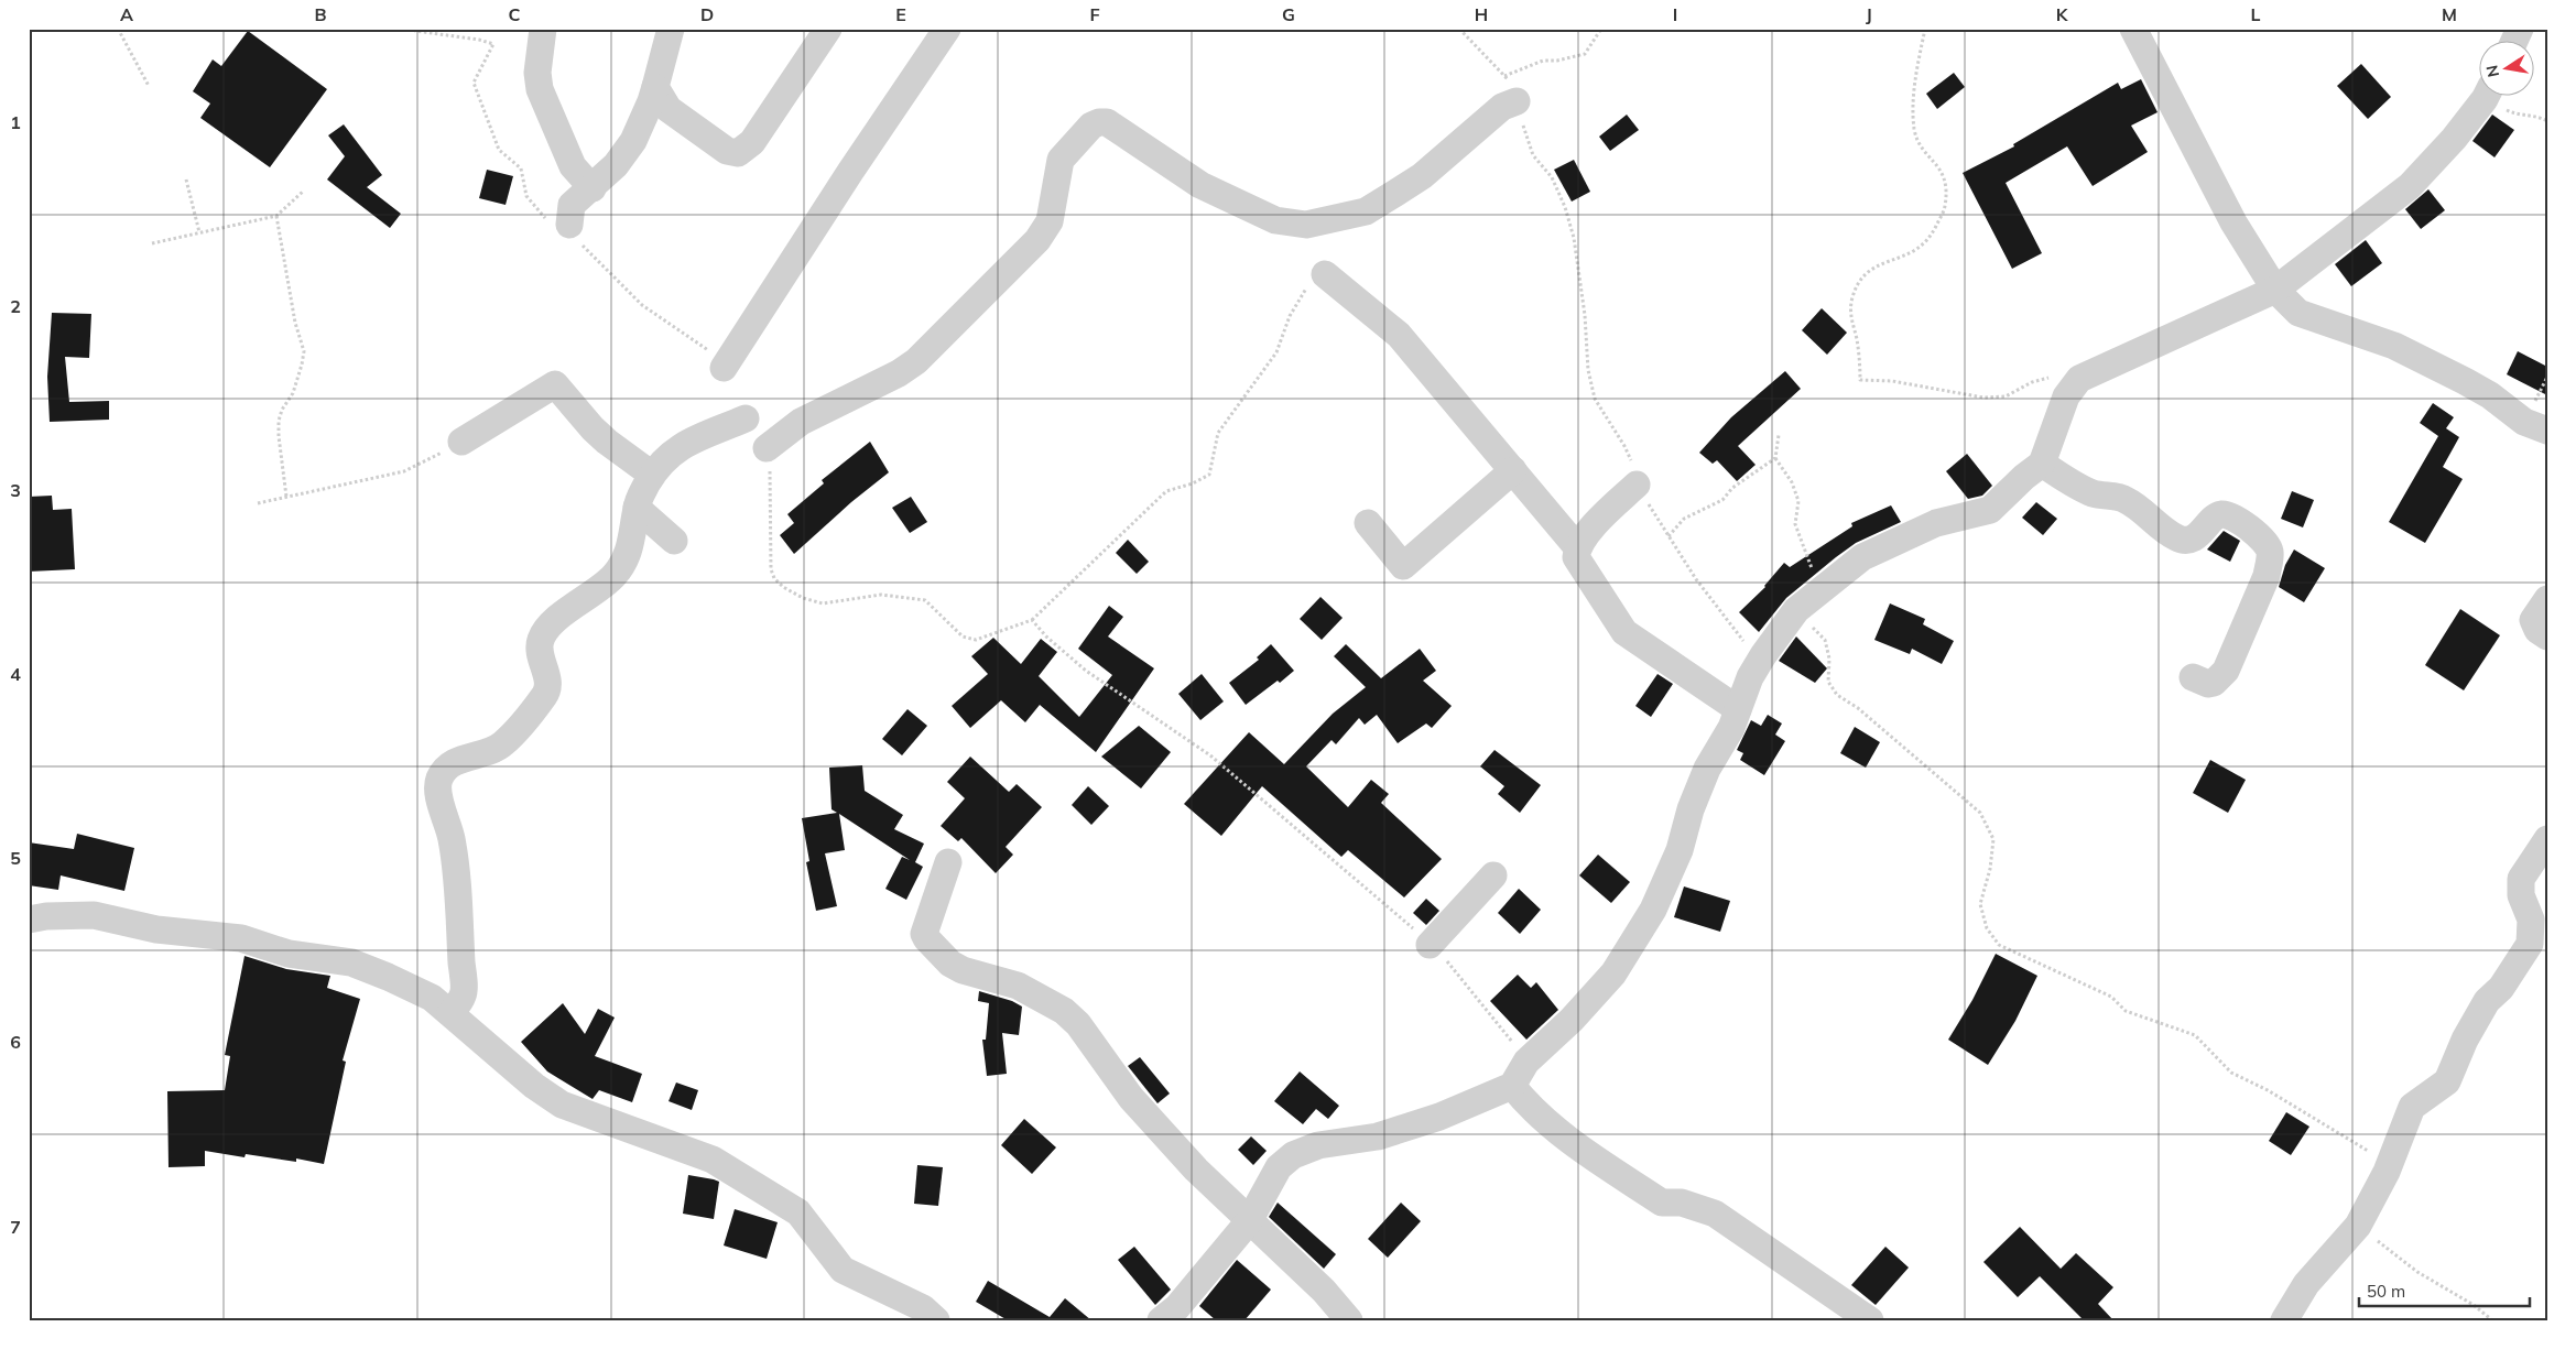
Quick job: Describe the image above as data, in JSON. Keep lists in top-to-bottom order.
{
  "scale_bar": "50 m",
  "north": "left",
  "grid": {
    "columns": [
      "A",
      "B",
      "C",
      "D",
      "E",
      "F",
      "G",
      "H",
      "I",
      "J",
      "K",
      "L",
      "M"
    ],
    "rows": [
      "1",
      "2",
      "3",
      "4",
      "5",
      "6",
      "7"
    ]
  }
}
